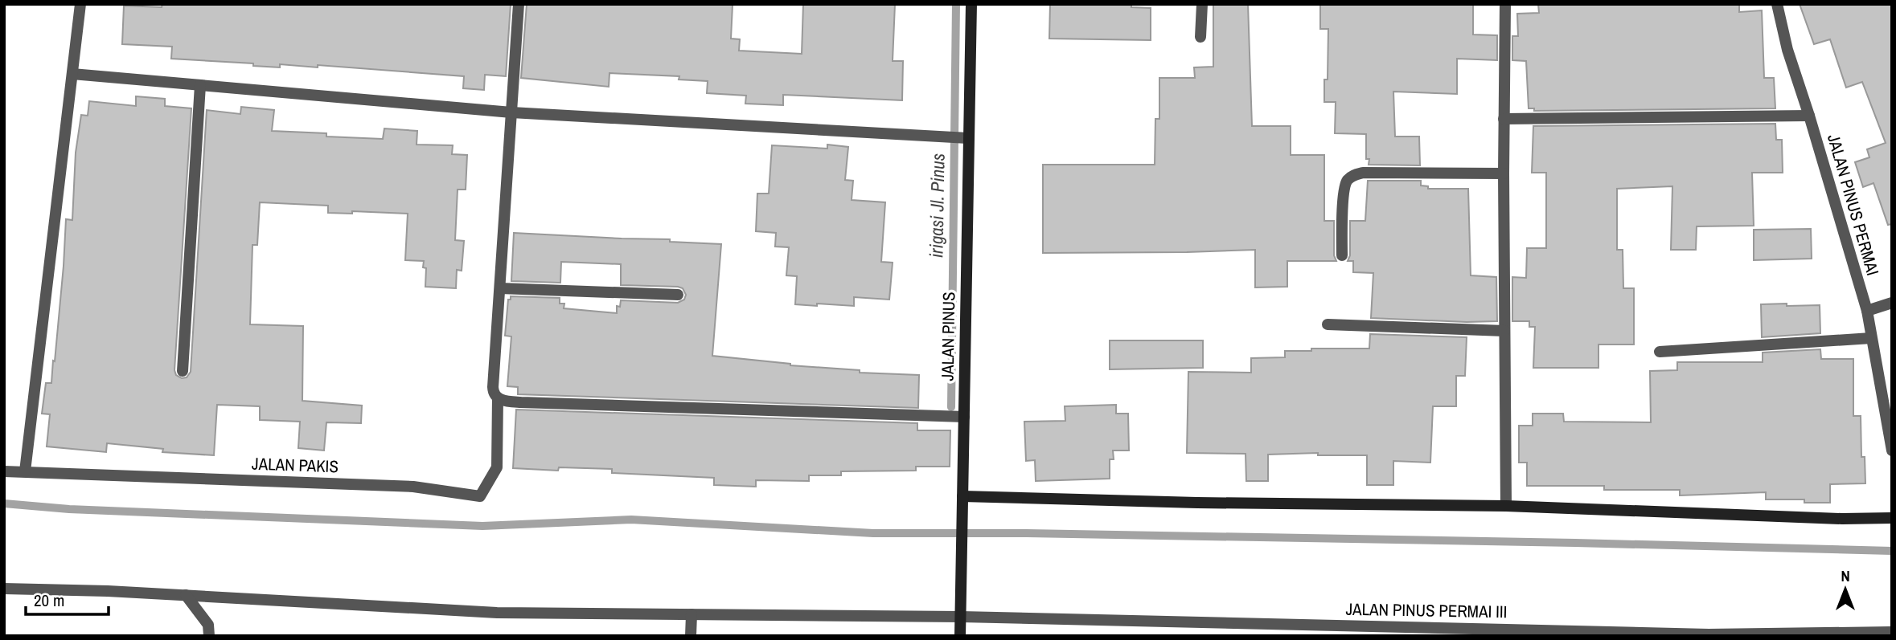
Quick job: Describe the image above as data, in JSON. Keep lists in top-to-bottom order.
{
  "streets": {
    "street": [
      "JALAN PINUS PERMAI",
      "JALAN PINUS",
      "JALAN PAKIS",
      "JALAN PINUS PERMAI III"
    ]
  },
  "crossings": [
    ["JALAN PINUS", "JALAN PINUS PERMAI III"]
  ],
  "water": ["irigasi Jl. Pinus"],
  "scale_bar": "20 m",
  "north": "top"
}
